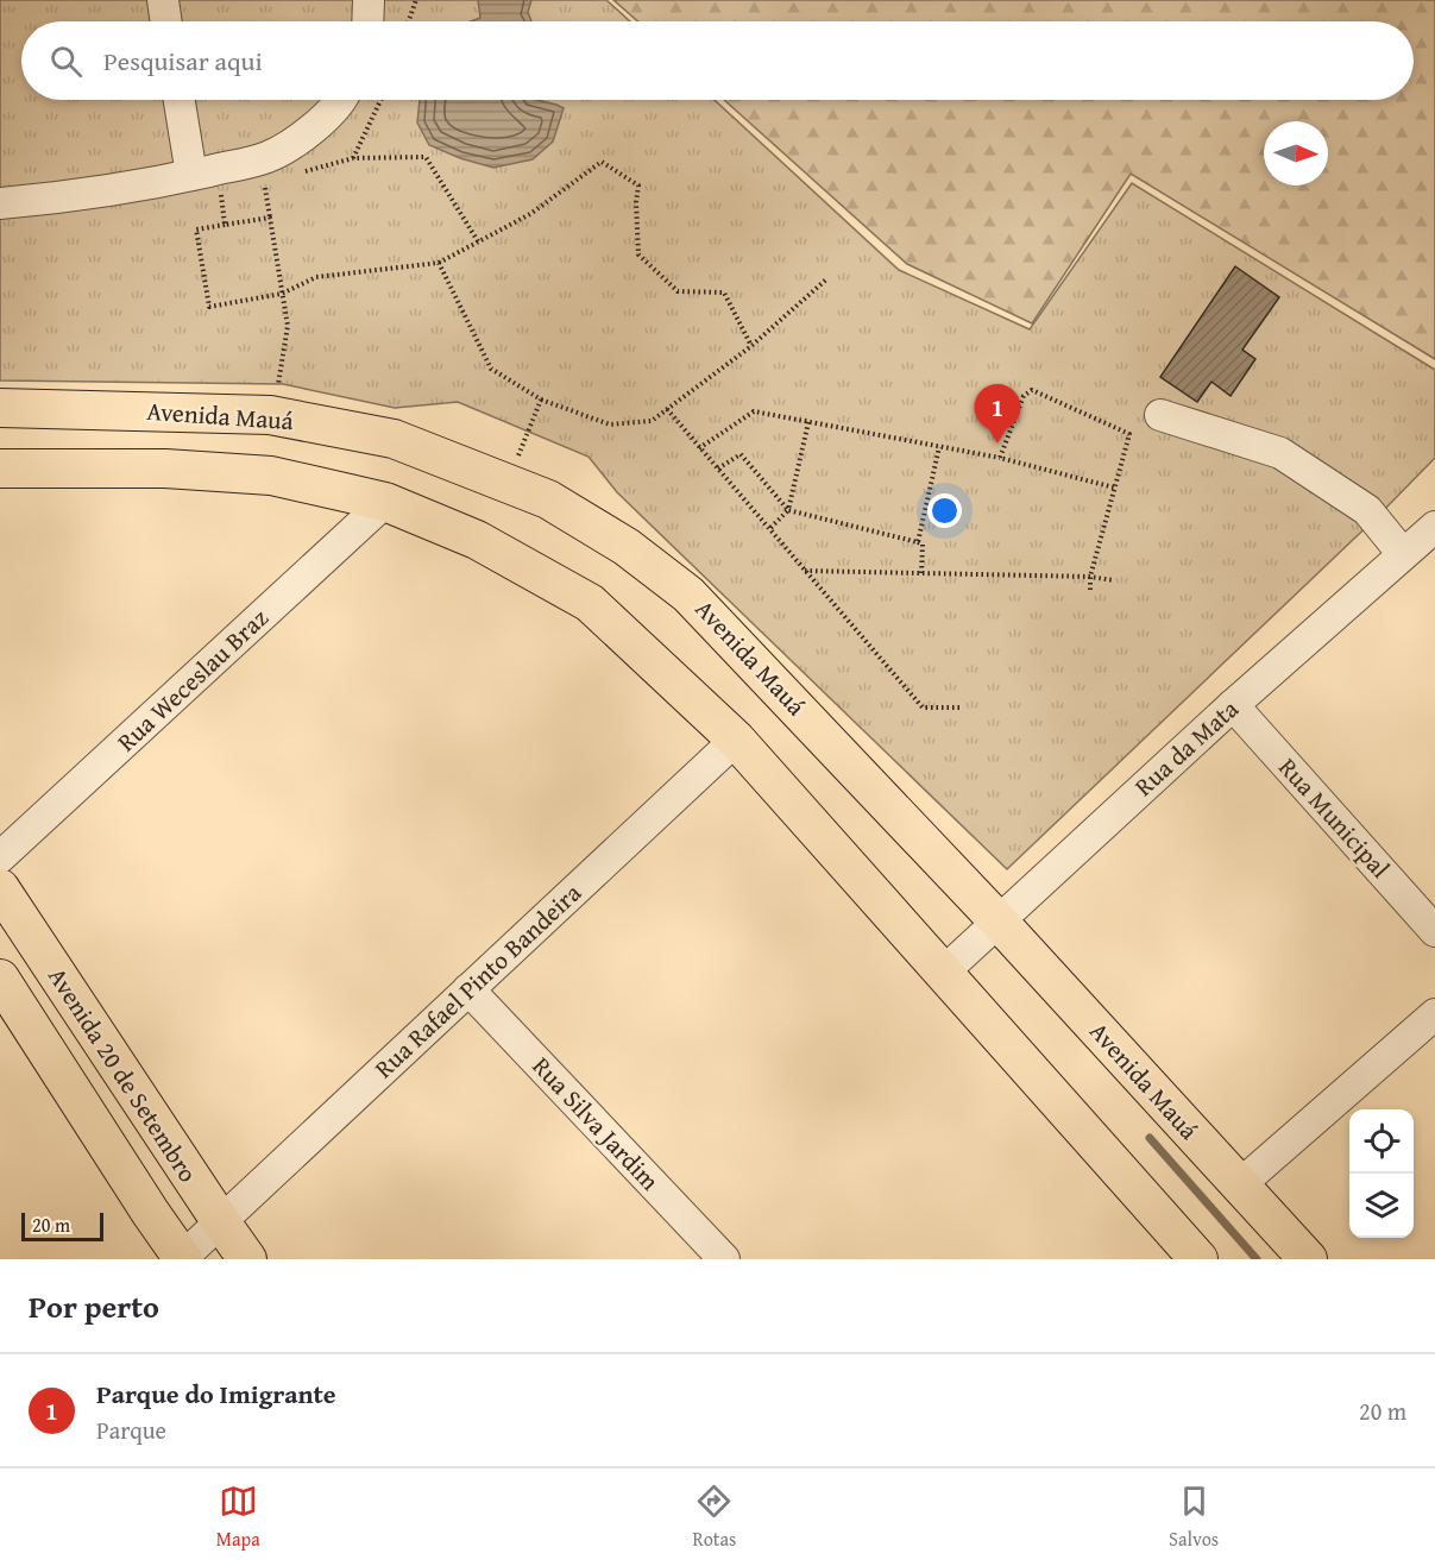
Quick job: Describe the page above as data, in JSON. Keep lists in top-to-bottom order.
{
  "streets": {
    "main road": ["Avenida Mauá", "Avenida 20 de Setembro"],
    "street": [
      "Rua Weceslau Braz",
      "Rua da Mata",
      "Rua Municipal",
      "Rua Rafael Pinto Bandeira",
      "Rua Silva Jardim"
    ]
  },
  "crossings": [
    ["Avenida Mauá", "Rua da Mata"],
    ["Rua da Mata", "Rua Municipal"],
    ["Rua Rafael Pinto Bandeira", "Avenida 20 de Setembro"],
    ["Rua Rafael Pinto Bandeira", "Rua Silva Jardim"]
  ],
  "scale_bar": "20 m",
  "north": "right",
  "page": {
    "search": "Pesquisar aqui",
    "pins": "1",
    "scale": "20 m",
    "heading": "Por perto",
    "list": [
      {
        "mark": "1",
        "name": "Parque do Imigrante",
        "note": "Parque",
        "value": "20 m"
      }
    ],
    "nav": ["Mapa", "Rotas", "Salvos"]
  }
}
